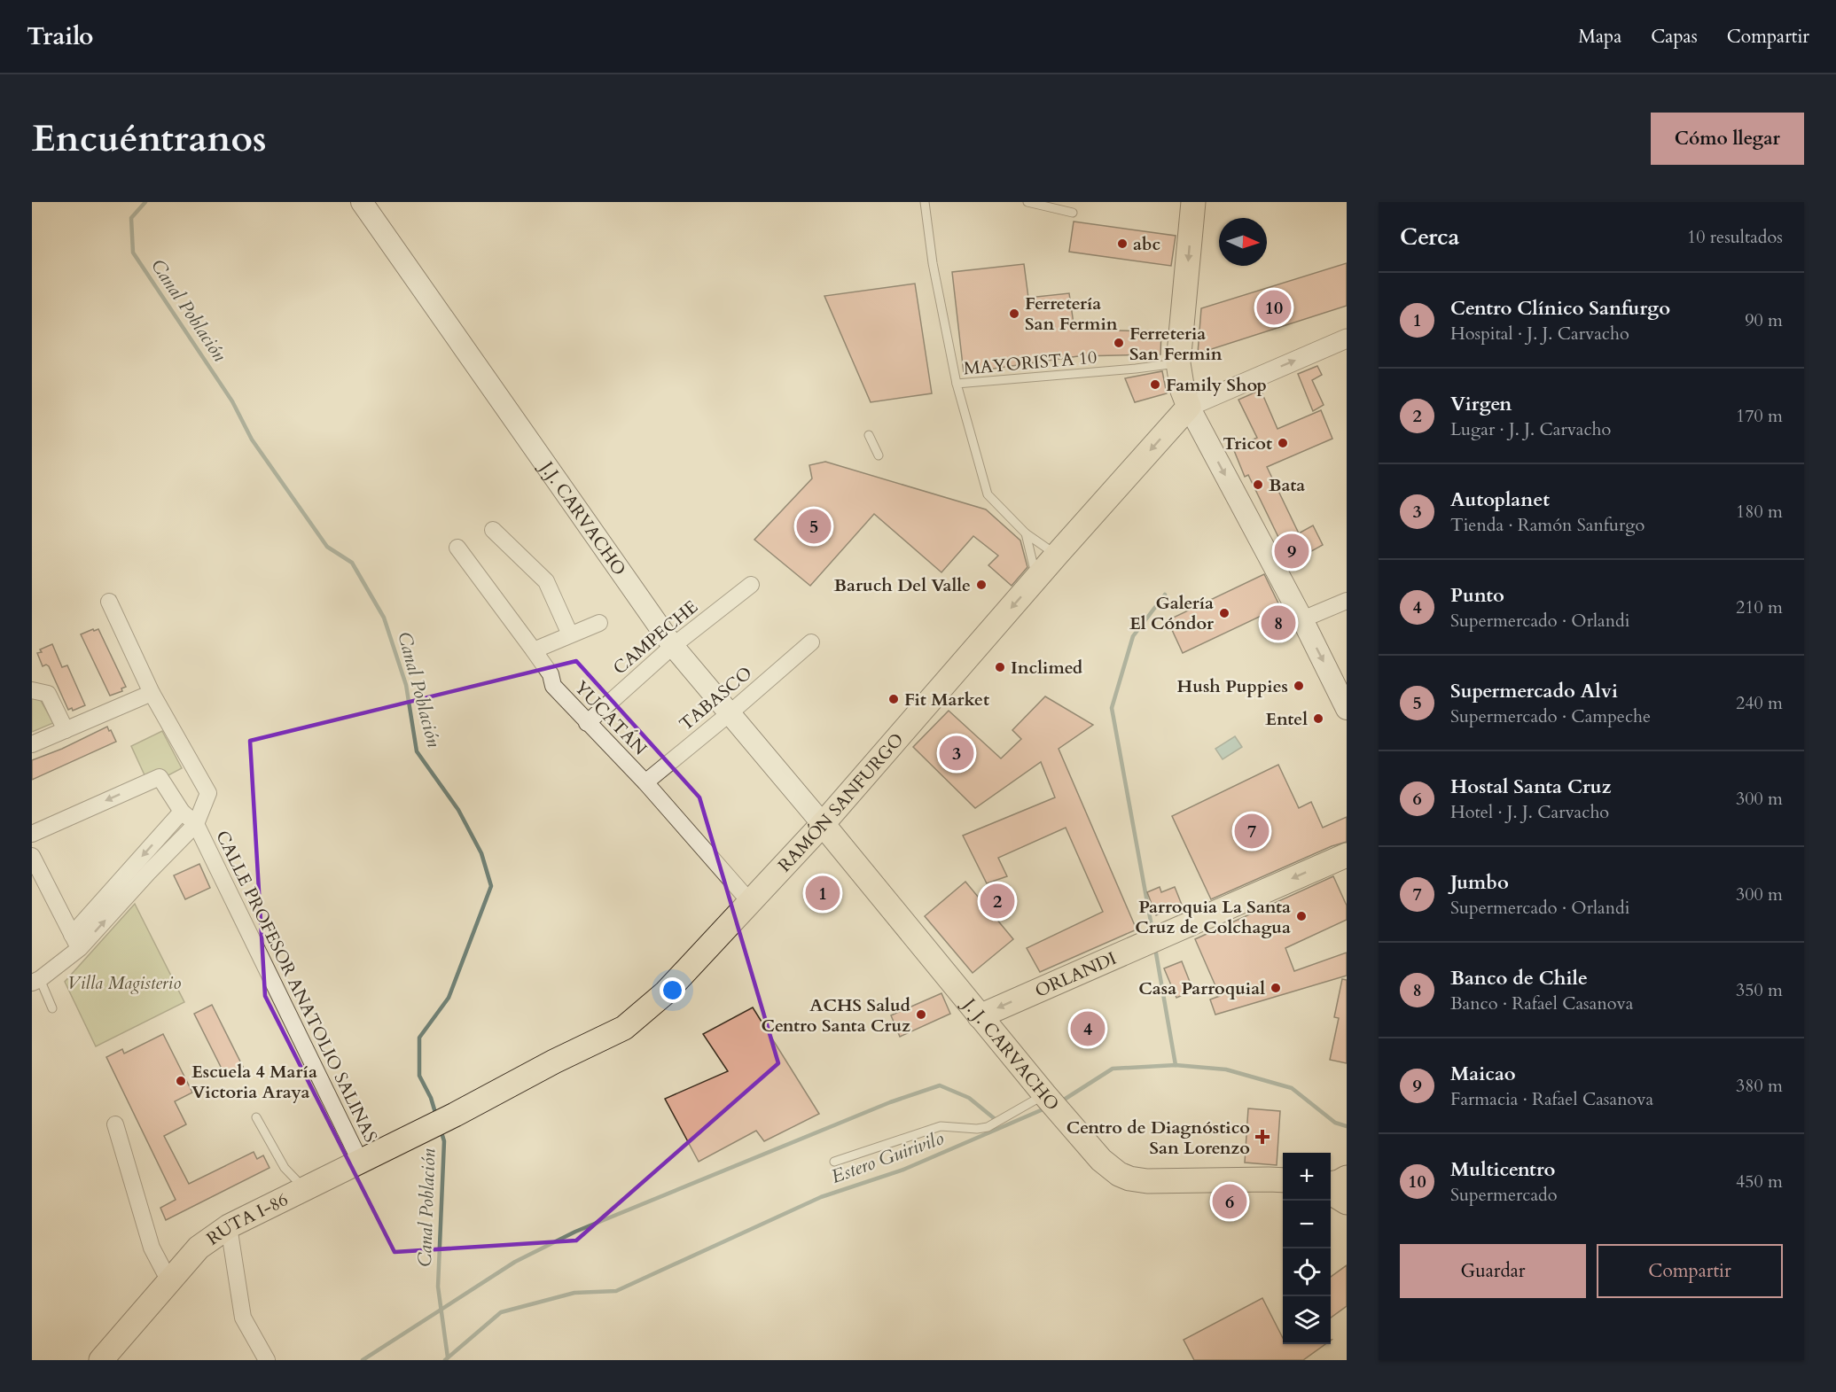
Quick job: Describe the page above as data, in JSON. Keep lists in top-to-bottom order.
{
  "streets": {
    "main road": [
      "J.J. CARVACHO",
      "RAMÓN SANFURGO",
      "ORLANDI",
      "J. J. CARVACHO",
      "RUTA I-86"
    ],
    "street": [
      "CAMPECHE",
      "TABASCO",
      "YUCATÁN",
      "CALLE PROFESOR ANATOLIO SALINAS"
    ],
    "lane": ["MAYORISTA 10"]
  },
  "crossings": [
    ["MAYORISTA 10", "RAMÓN SANFURGO"],
    ["J.J. CARVACHO", "CAMPECHE"],
    ["J.J. CARVACHO", "TABASCO"],
    ["J.J. CARVACHO", "RAMÓN SANFURGO"],
    ["J.J. CARVACHO", "J. J. CARVACHO"],
    ["CAMPECHE", "YUCATÁN"],
    ["TABASCO", "YUCATÁN"],
    ["YUCATÁN", "RAMÓN SANFURGO"],
    ["RAMÓN SANFURGO", "J. J. CARVACHO"],
    ["RAMÓN SANFURGO", "RUTA I-86"],
    ["ORLANDI", "J. J. CARVACHO"],
    ["CALLE PROFESOR ANATOLIO SALINAS", "RUTA I-86"]
  ],
  "one_way": ["RAMÓN SANFURGO", "ORLANDI"],
  "water": ["Canal Población", "Estero Guirivilo"],
  "parks": ["Villa Magisterio"],
  "places": {
    "other": [
      "abc",
      "Ferretería San Fermin",
      "Ferreteria San Fermin",
      "Family Shop",
      "Tricot",
      "Bata",
      "Baruch Del Valle",
      "Galería El Cóndor",
      "Inclimed",
      "Hush Puppies",
      "Fit Market",
      "Entel",
      "Parroquia La Santa Cruz de Colchagua",
      "Casa Parroquial",
      "ACHS Salud Centro Santa Cruz",
      "Escuela 4 María Victoria Araya"
    ],
    "health": ["Centro de Diagnóstico San Lorenzo"]
  },
  "north": "right",
  "page": {
    "header": "Trailo",
    "nav": ["Mapa", "Capas", "Compartir"],
    "buttons": [
      "Cómo llegar",
      ["Guardar", "Compartir"]
    ],
    "title": "Encuéntranos",
    "heading": ["Cerca", "10 resultados"],
    "list": [
      {
        "mark": "1",
        "name": "Centro Clínico Sanfurgo",
        "note": "Hospital · J. J. Carvacho",
        "value": "90 m"
      },
      {
        "mark": "2",
        "name": "Virgen",
        "note": "Lugar · J. J. Carvacho",
        "value": "170 m"
      },
      {
        "mark": "3",
        "name": "Autoplanet",
        "note": "Tienda · Ramón Sanfurgo",
        "value": "180 m"
      },
      {
        "mark": "4",
        "name": "Punto",
        "note": "Supermercado · Orlandi",
        "value": "210 m"
      },
      {
        "mark": "5",
        "name": "Supermercado Alvi",
        "note": "Supermercado · Campeche",
        "value": "240 m"
      },
      {
        "mark": "6",
        "name": "Hostal Santa Cruz",
        "note": "Hotel · J. J. Carvacho",
        "value": "300 m"
      },
      {
        "mark": "7",
        "name": "Jumbo",
        "note": "Supermercado · Orlandi",
        "value": "300 m"
      },
      {
        "mark": "8",
        "name": "Banco de Chile",
        "note": "Banco · Rafael Casanova",
        "value": "350 m"
      },
      {
        "mark": "9",
        "name": "Maicao",
        "note": "Farmacia · Rafael Casanova",
        "value": "380 m"
      },
      {
        "mark": "10",
        "name": "Multicentro",
        "note": "Supermercado",
        "value": "450 m"
      }
    ],
    "pins": [
      "10",
      "5",
      "9",
      "8",
      "3",
      "7",
      "1",
      "2",
      "4",
      "6"
    ],
    "map_buttons": ["+", "−"]
  }
}
